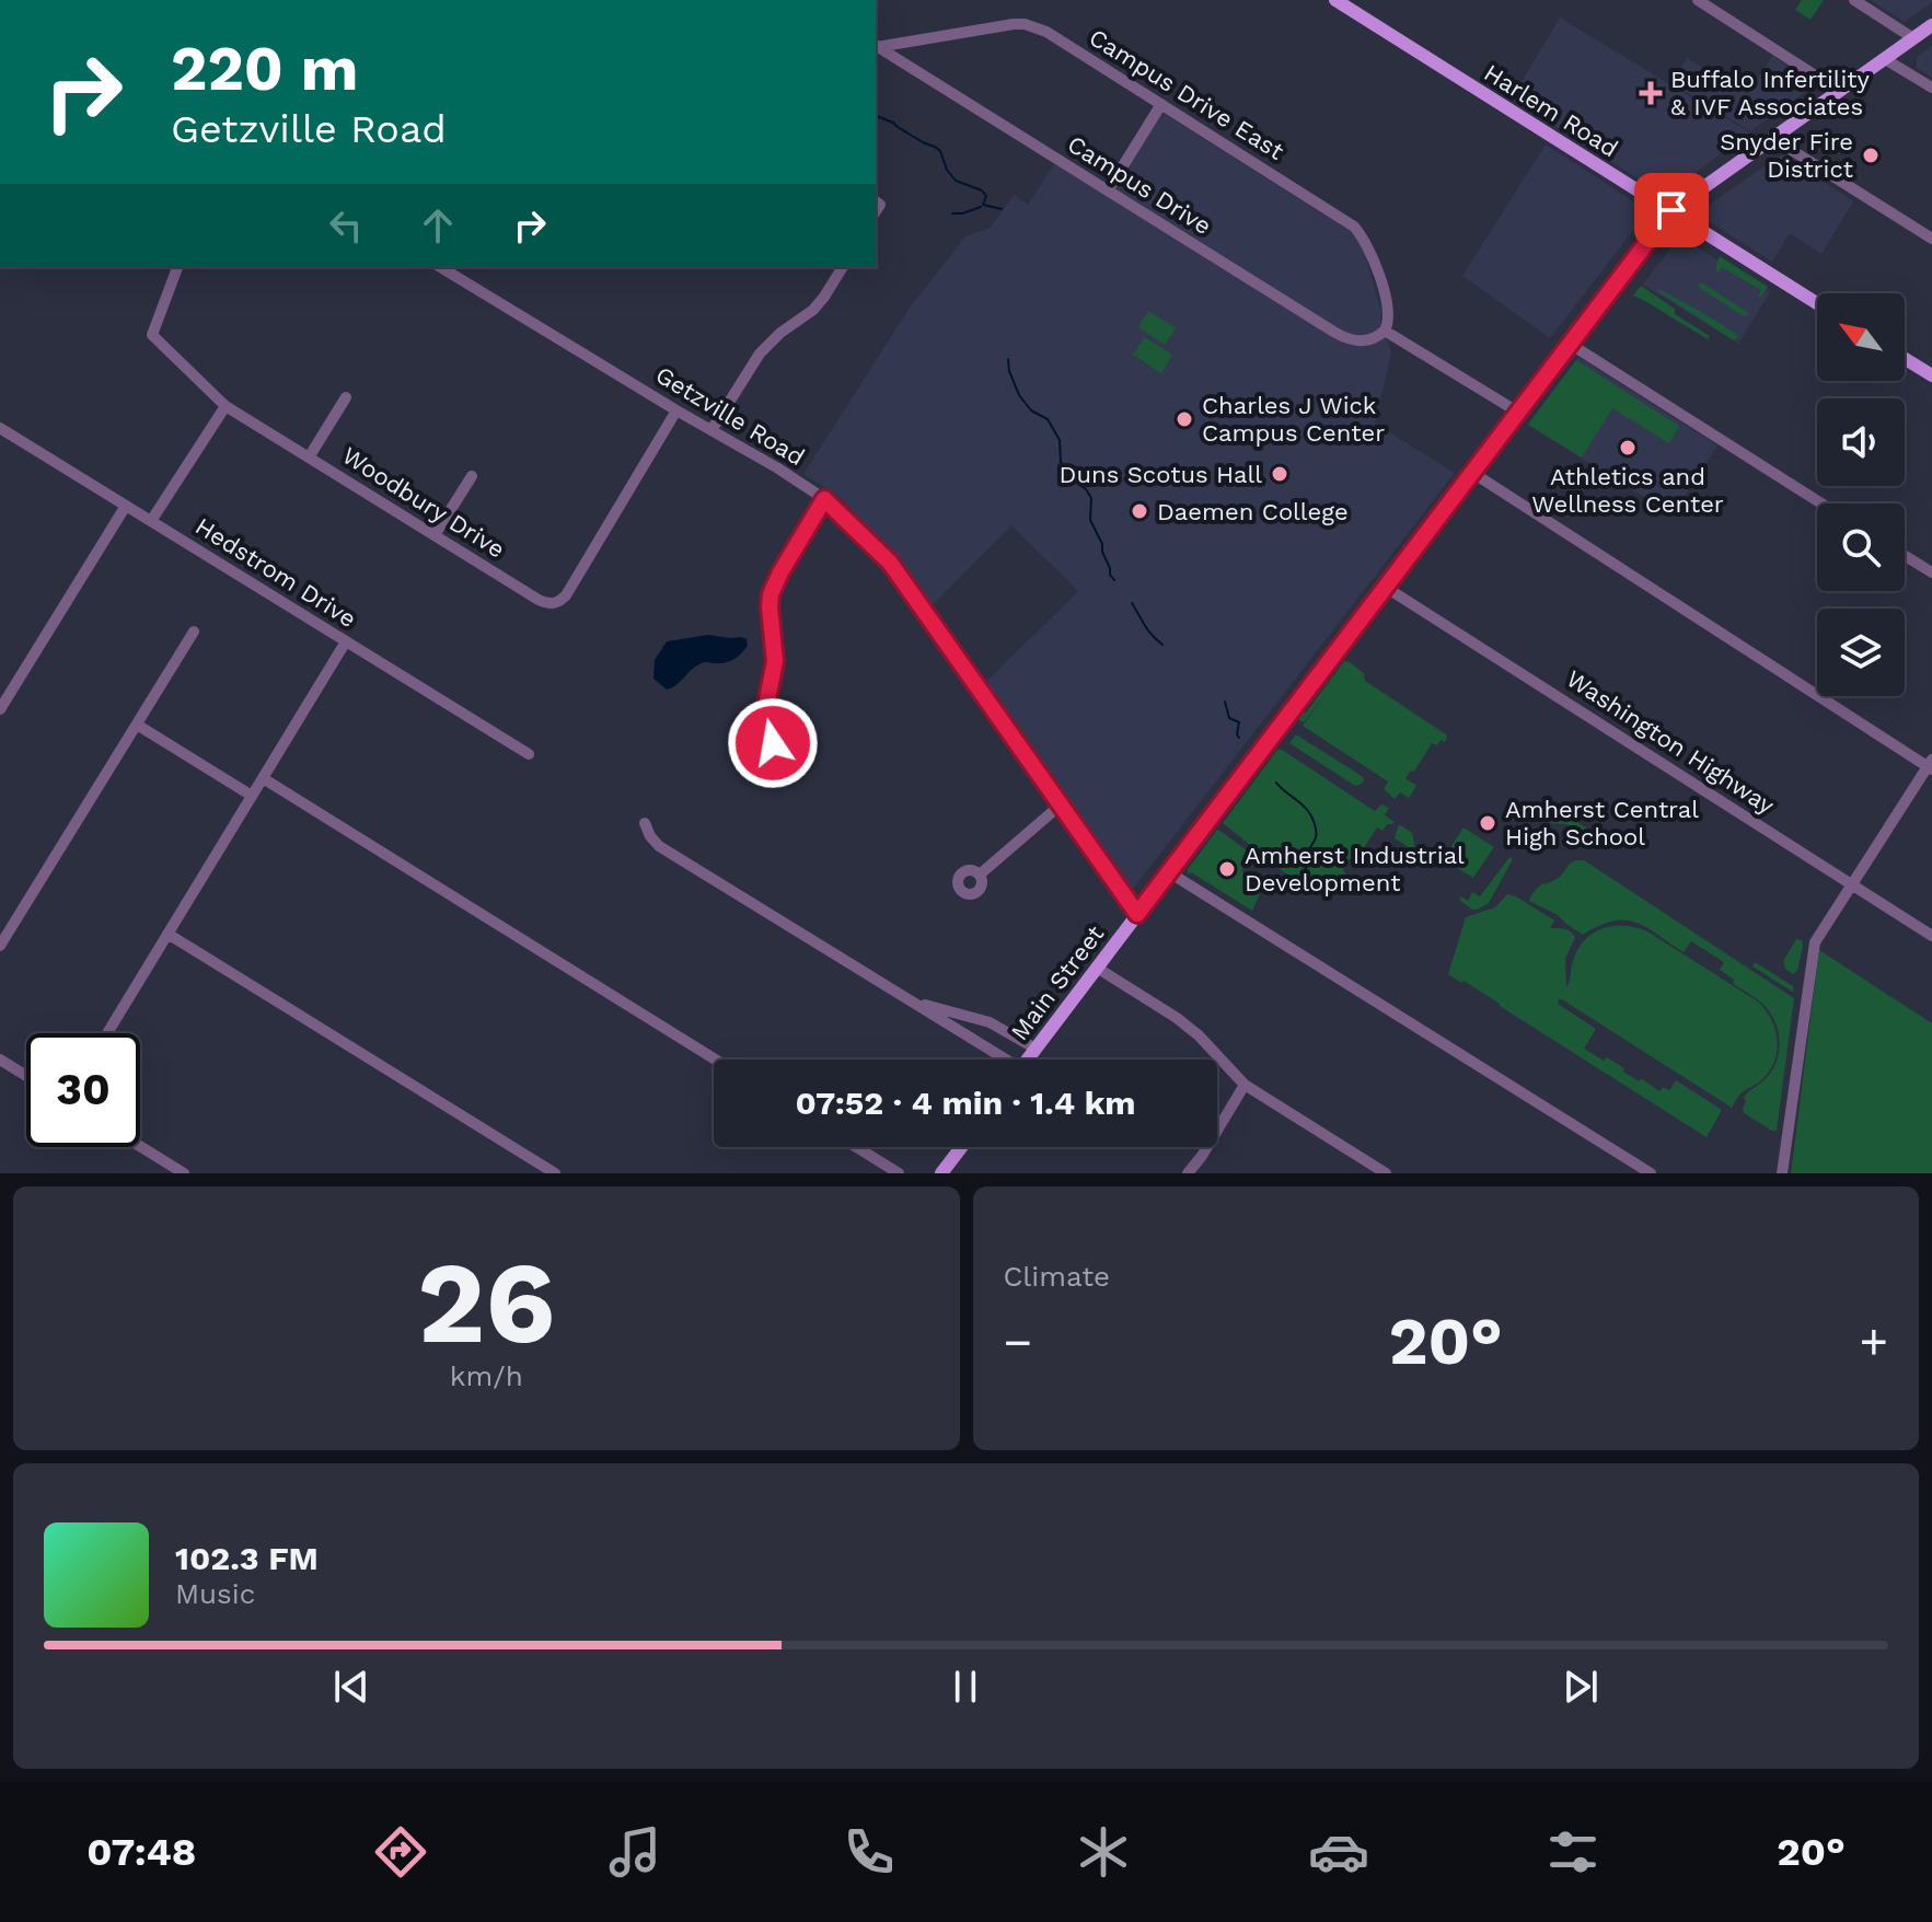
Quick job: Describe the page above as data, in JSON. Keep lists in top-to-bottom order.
{
  "streets": {
    "main road": ["Harlem Road", "Main Street"],
    "street": [
      "Campus Drive East",
      "Campus Drive",
      "Getzville Road",
      "Woodbury Drive",
      "Hedstrom Drive",
      "Washington Highway"
    ]
  },
  "crossings": [
    ["Campus Drive East", "Campus Drive"],
    ["Harlem Road", "Main Street"],
    ["Getzville Road", "Woodbury Drive"],
    ["Getzville Road", "Main Street"],
    ["Washington Highway", "Main Street"]
  ],
  "places": {
    "health": ["Buffalo Infertility & IVF Associates"],
    "other": [
      "Snyder Fire District",
      "Charles J Wick Campus Center",
      "Athletics and Wellness Center",
      "Duns Scotus Hall",
      "Daemen College",
      "Amherst Central High School",
      "Amherst Industrial Development"
    ]
  },
  "north": "top left",
  "page": {
    "turn": ["220 m", "Getzville Road"],
    "limit": "30",
    "trip": "07:52 · 4 min · 1.4 km",
    "tile": [
      ["26", "km/h"],
      "Climate"
    ],
    "heat": ["−", "20°", "+"],
    "song": ["102.3 FM", "Music"],
    "tabs": ["07:48", "20°"]
  }
}
